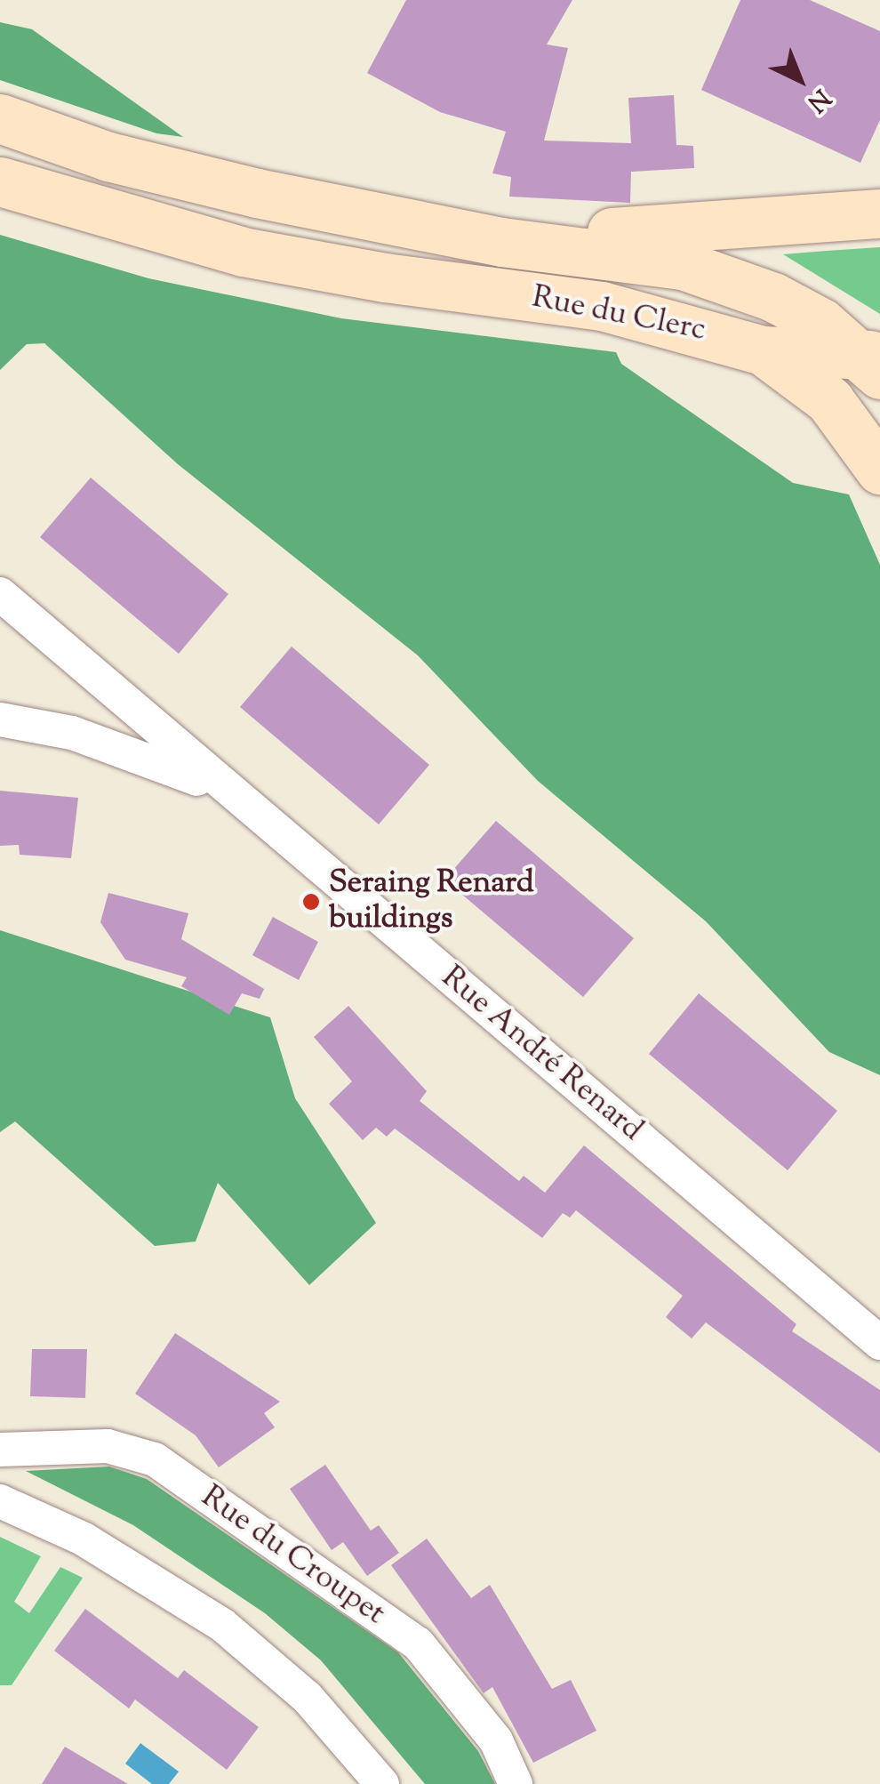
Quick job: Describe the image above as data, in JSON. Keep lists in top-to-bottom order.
{
  "streets": {
    "street": ["Rue du Clerc", "Rue André Renard", "Rue du Croupet"]
  },
  "places": ["Seraing Renard buildings"],
  "north": "bottom right"
}
